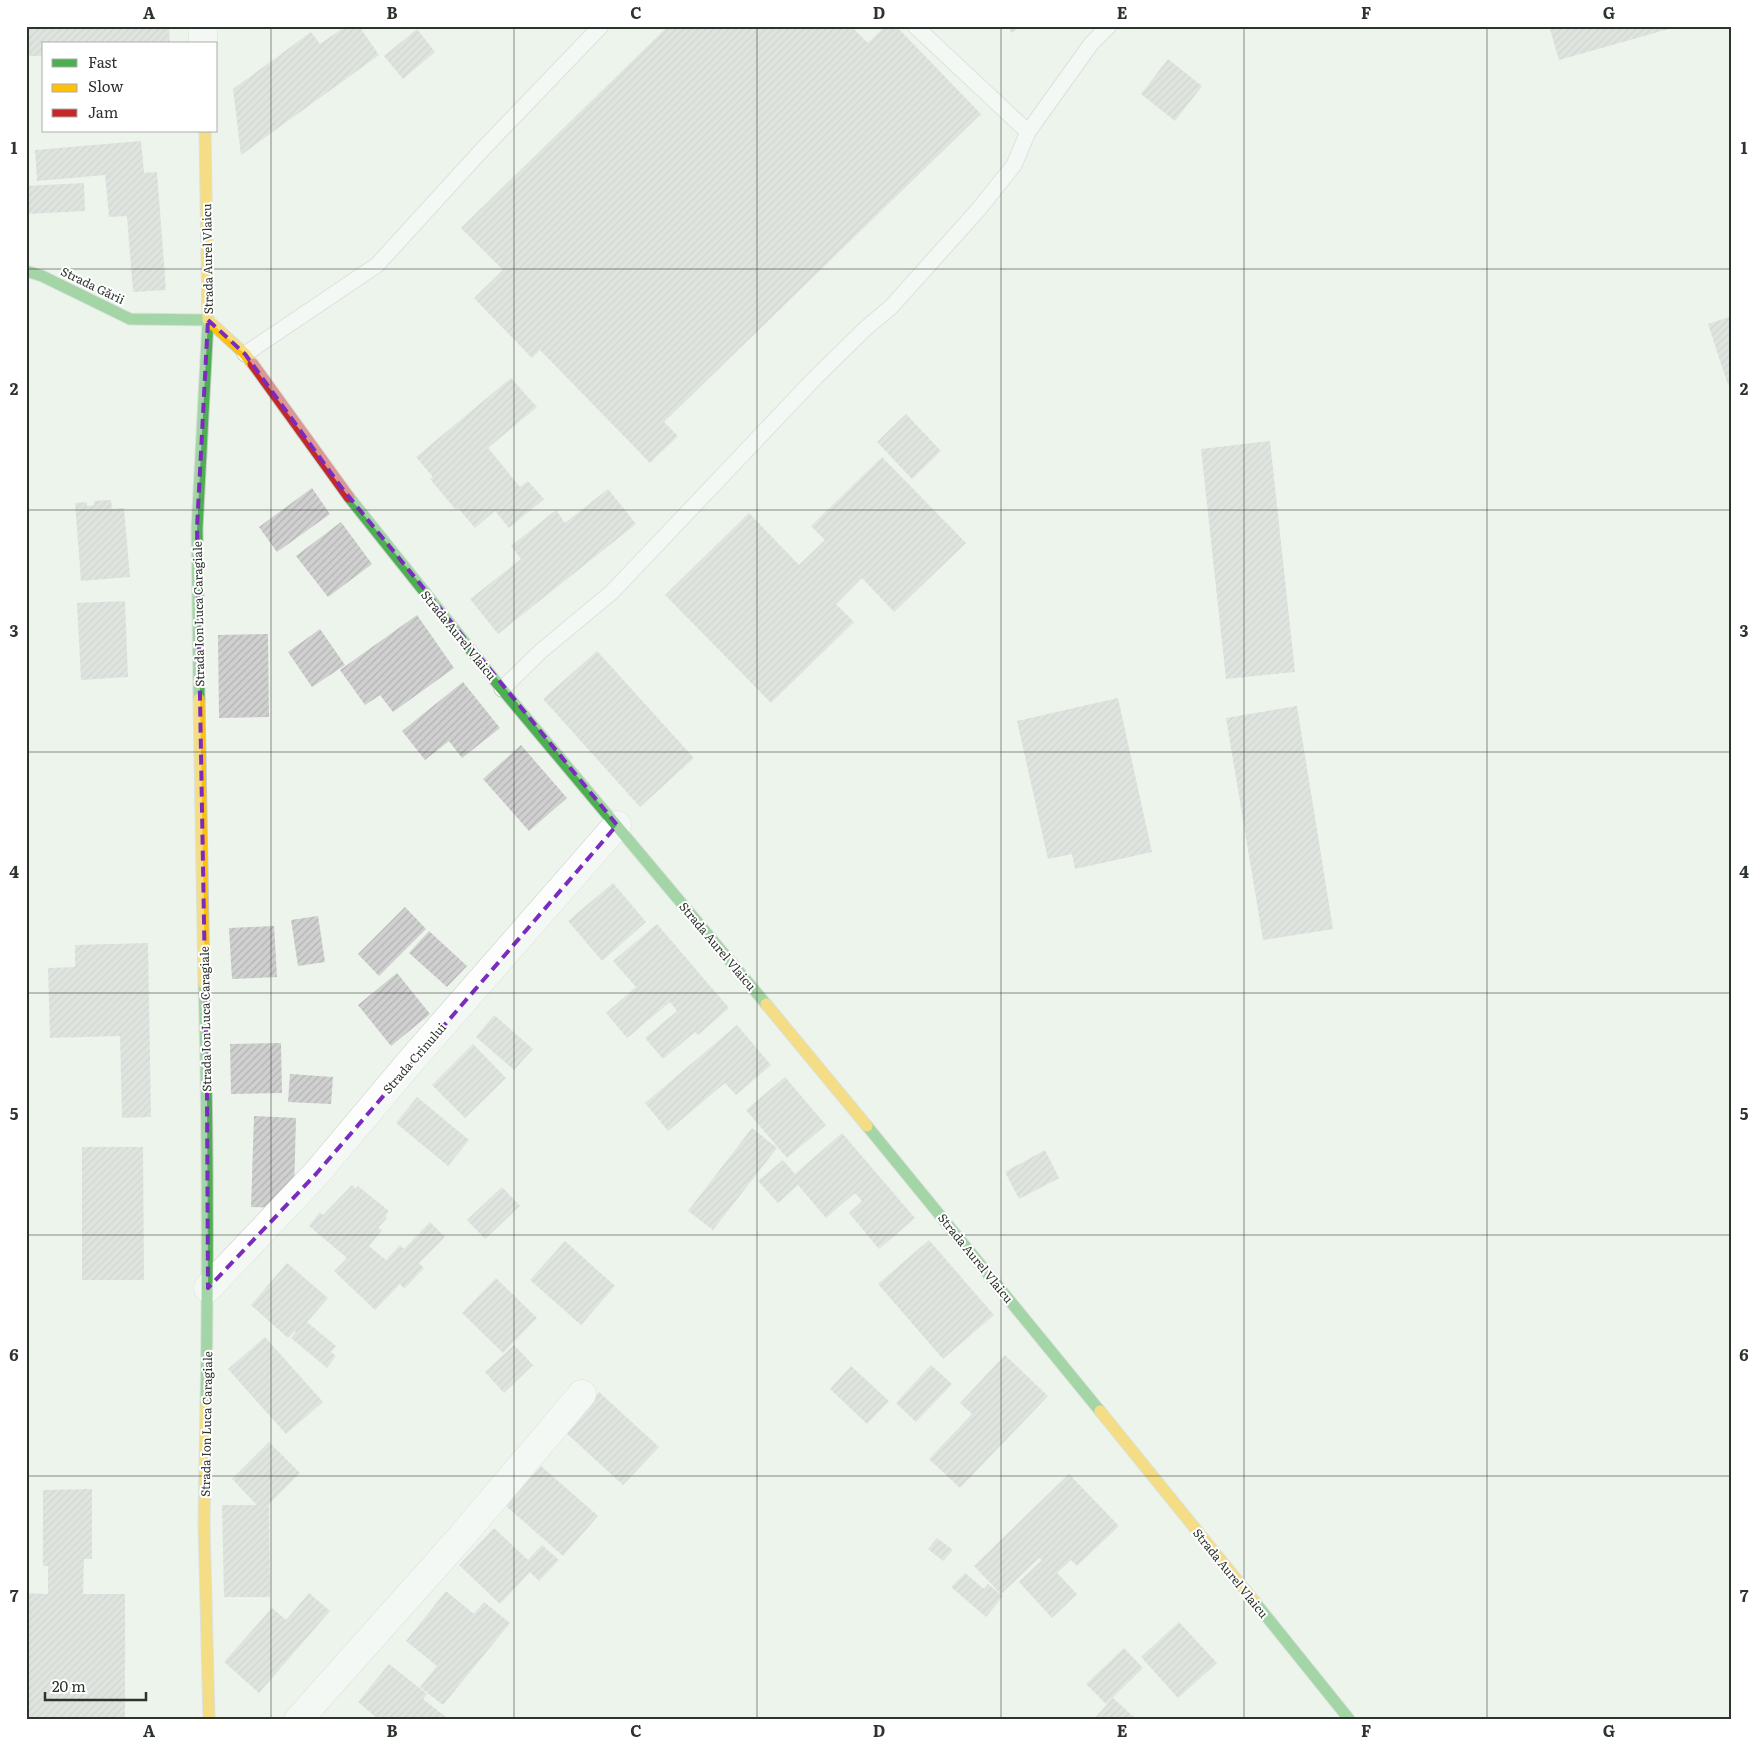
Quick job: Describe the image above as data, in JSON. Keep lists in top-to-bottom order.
{
  "streets": {
    "street": [
      "Strada Aurel Vlaicu",
      "Strada Gării",
      "Strada Ion Luca Caragiale",
      "Strada Crinului"
    ]
  },
  "crossings": [
    ["Strada Aurel Vlaicu", "Strada Gării"],
    ["Strada Aurel Vlaicu", "Strada Ion Luca Caragiale"],
    ["Strada Aurel Vlaicu", "Strada Crinului"],
    ["Strada Gării", "Strada Ion Luca Caragiale"],
    ["Strada Ion Luca Caragiale", "Strada Crinului"]
  ],
  "legend": ["Fast", "Slow", "Jam"],
  "scale_bar": "20 m",
  "grid": {
    "columns": [
      "A",
      "B",
      "C",
      "D",
      "E",
      "F",
      "G"
    ],
    "rows": [
      "1",
      "2",
      "3",
      "4",
      "5",
      "6",
      "7"
    ]
  }
}
